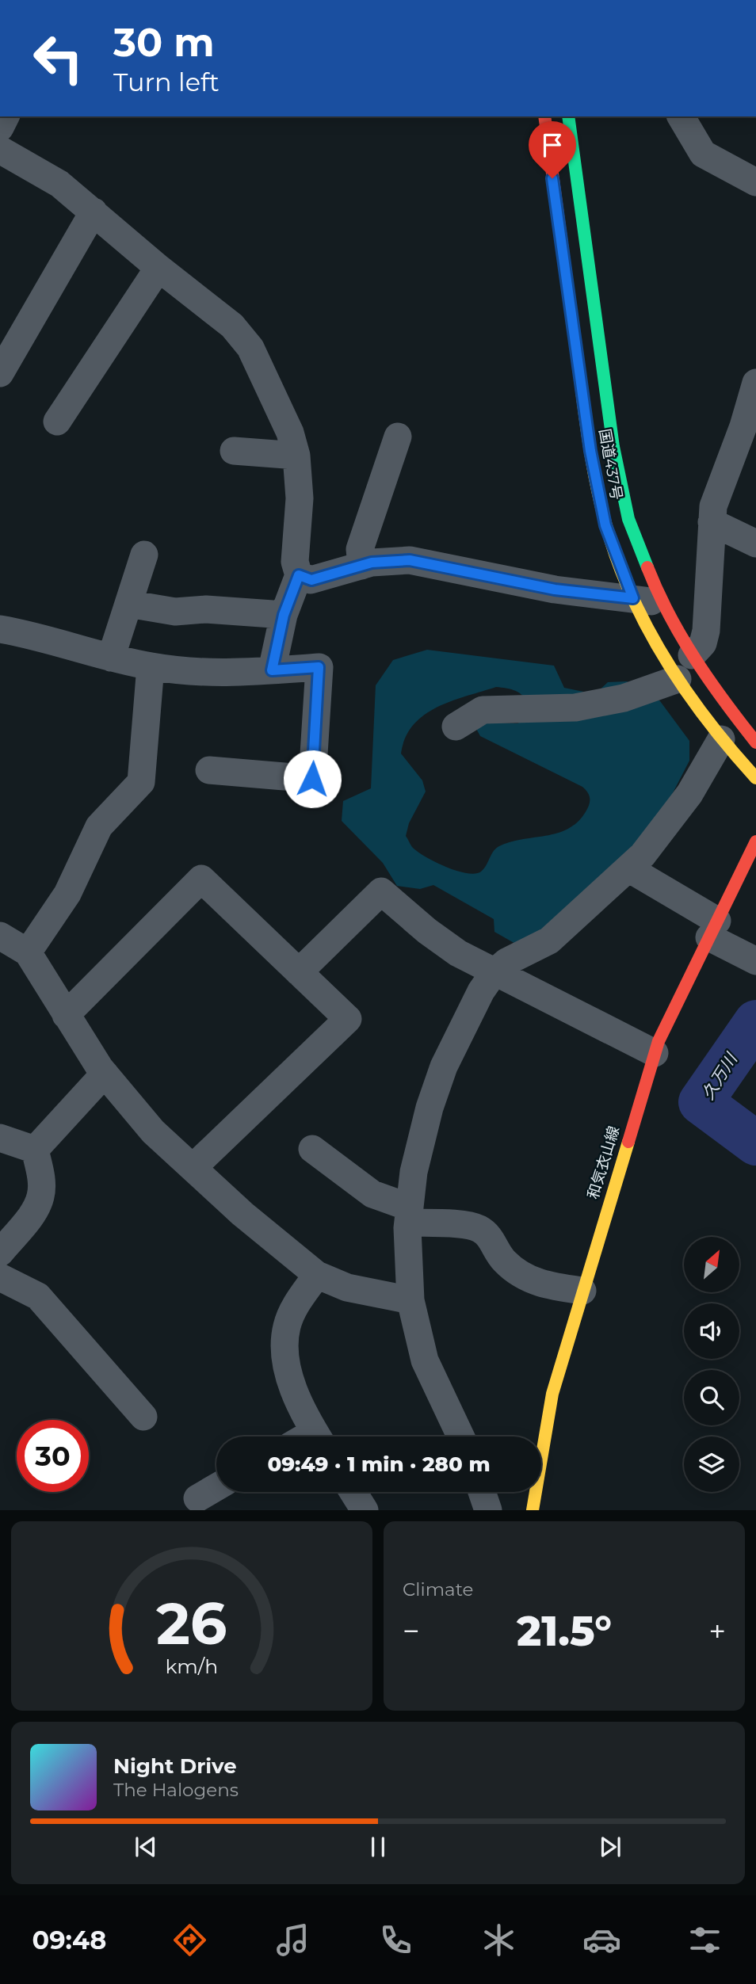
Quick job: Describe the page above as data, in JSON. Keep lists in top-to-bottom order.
{
  "streets": {
    "main road": ["国道437号", "和気衣山線"]
  },
  "water": ["久万川"],
  "north": "top right",
  "page": {
    "turn": ["30 m", "Turn left"],
    "limit": "30",
    "trip": "09:49 · 1 min · 280 m",
    "tile": "Climate",
    "heat": ["−", "21.5°", "+"],
    "song": ["Night Drive", "The Halogens"],
    "tabs": "09:48",
    "gauge": ["26", "km/h"]
  }
}
